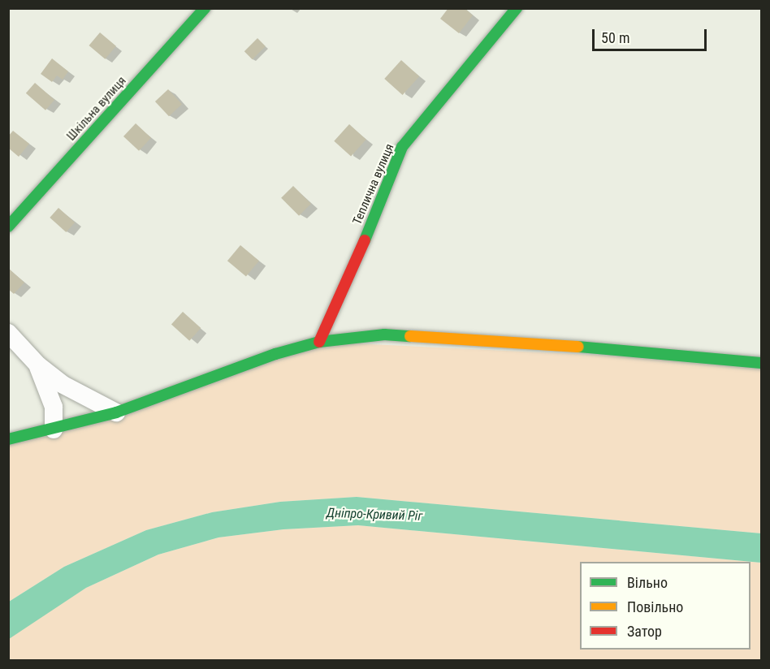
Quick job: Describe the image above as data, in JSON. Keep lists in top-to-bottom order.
{
  "streets": {
    "street": ["Шкільна вулиця", "Теплична вулиця"]
  },
  "water": ["Дніпро-Кривий Ріг"],
  "legend": ["Вільно", "Повільно", "Затор"],
  "scale_bar": "50 m"
}
